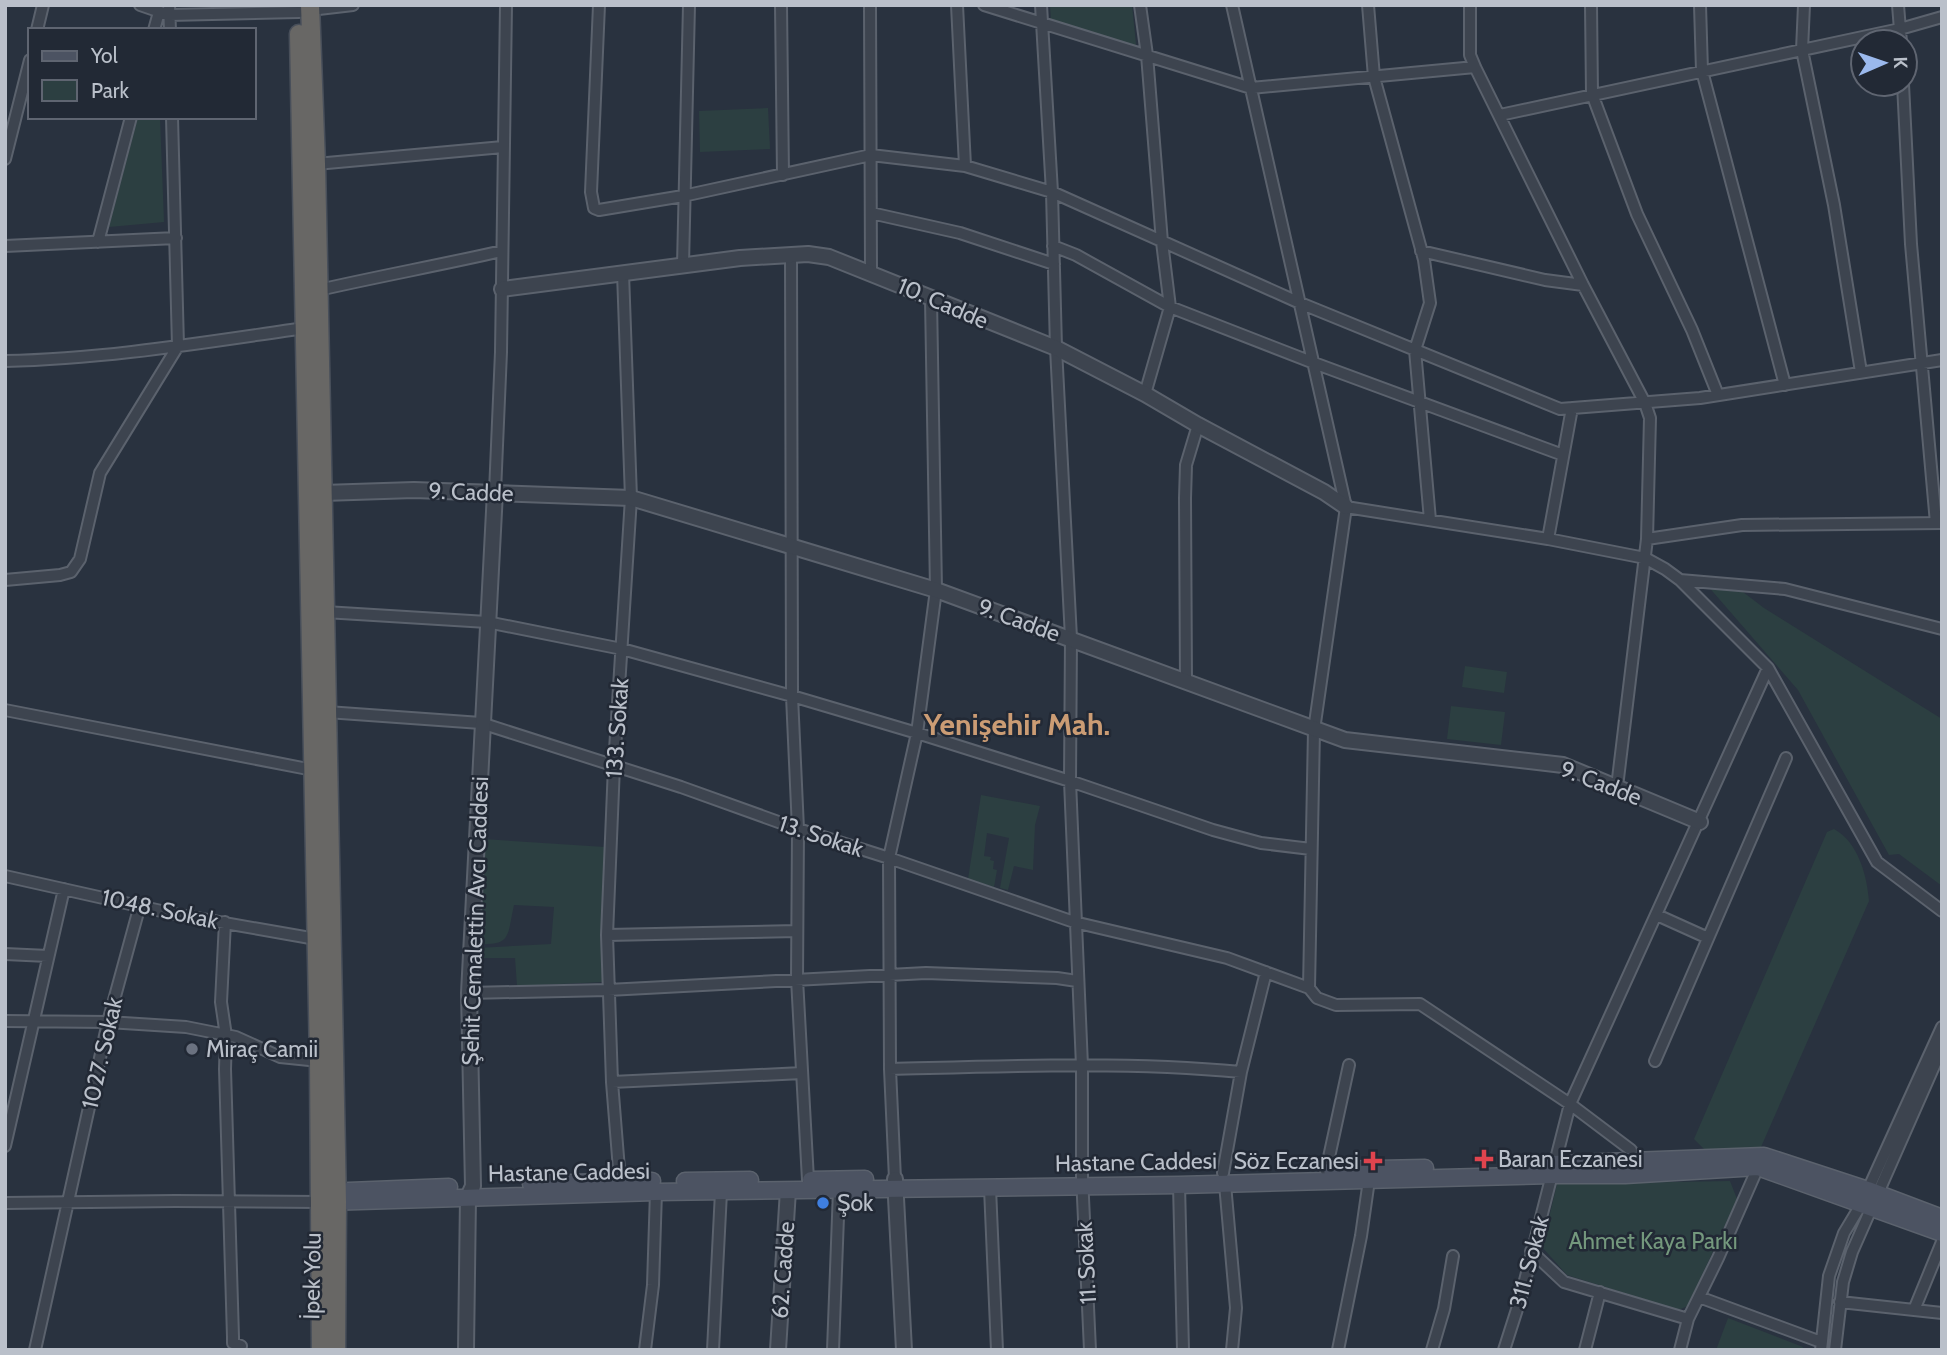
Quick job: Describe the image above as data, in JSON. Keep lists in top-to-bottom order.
{
  "streets": {
    "highway": ["İpek Yolu"],
    "main road": ["Hastane Caddesi"],
    "street": [
      "10. Cadde",
      "9. Cadde",
      "133. Sokak",
      "13. Sokak",
      "1048. Sokak",
      "Şehit Cemalettin Avcı Caddesi",
      "1027. Sokak",
      "311. Sokak",
      "11. Sokak",
      "62. Cadde"
    ]
  },
  "crossings": [
    ["10. Cadde", "133. Sokak"],
    ["10. Cadde", "11. Sokak"],
    ["9. Cadde", "133. Sokak"],
    ["9. Cadde", "Şehit Cemalettin Avcı Caddesi"],
    ["9. Cadde", "311. Sokak"],
    ["9. Cadde", "11. Sokak"],
    ["133. Sokak", "13. Sokak"],
    ["133. Sokak", "Hastane Caddesi"],
    ["13. Sokak", "Şehit Cemalettin Avcı Caddesi"],
    ["13. Sokak", "Hastane Caddesi"],
    ["13. Sokak", "311. Sokak"],
    ["13. Sokak", "11. Sokak"],
    ["1048. Sokak", "1027. Sokak"],
    ["Şehit Cemalettin Avcı Caddesi", "Hastane Caddesi"],
    ["Hastane Caddesi", "311. Sokak"],
    ["Hastane Caddesi", "11. Sokak"],
    ["Hastane Caddesi", "62. Cadde"],
    ["Hastane Caddesi", "İpek Yolu"]
  ],
  "districts": ["Yenişehir Mah."],
  "parks": ["Ahmet Kaya Parkı"],
  "places": {
    "other": ["Miraç Camii", "Şok"],
    "health": ["Baran Eczanesi", "Söz Eczanesi"]
  },
  "legend": ["Yol", "Park"],
  "north": "right"
}
